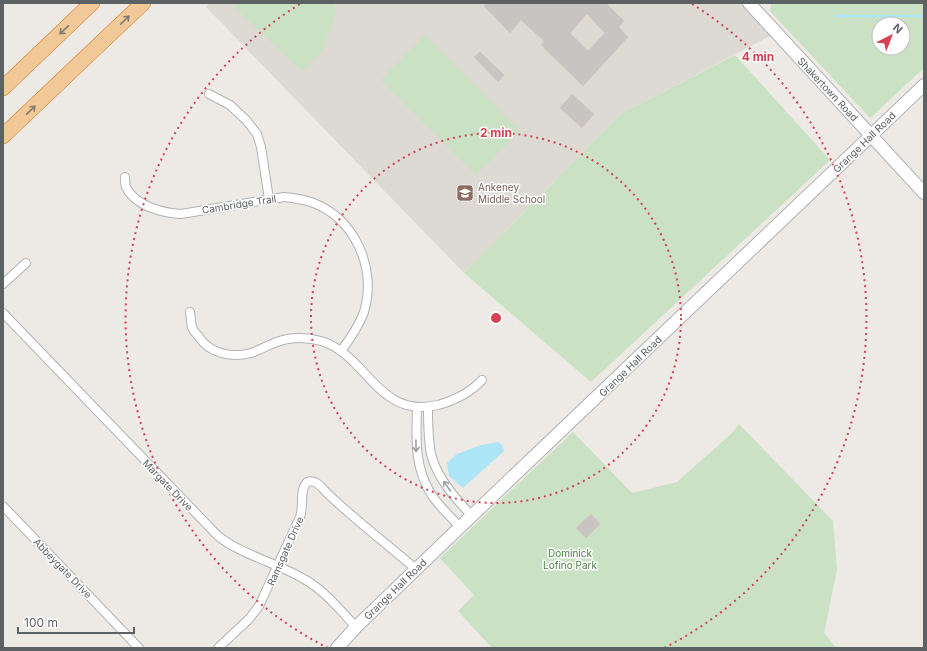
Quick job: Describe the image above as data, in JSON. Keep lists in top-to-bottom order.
{
  "streets": {
    "street": [
      "Shakertown Road",
      "Grange Hall Road",
      "Cambridge Trail",
      "Margate Drive",
      "Ramsgate Drive",
      "Abbeygate Drive"
    ]
  },
  "crossings": [
    ["Shakertown Road", "Grange Hall Road"],
    ["Grange Hall Road", "Margate Drive"],
    ["Grange Hall Road", "Ramsgate Drive"],
    ["Margate Drive", "Ramsgate Drive"]
  ],
  "parks": ["Dominick Lofino Park"],
  "places": {
    "school or university": ["Ankeney Middle School"]
  },
  "scale_bar": "100 m",
  "north": "top right",
  "rings": ["4 min", "2 min"]
}
